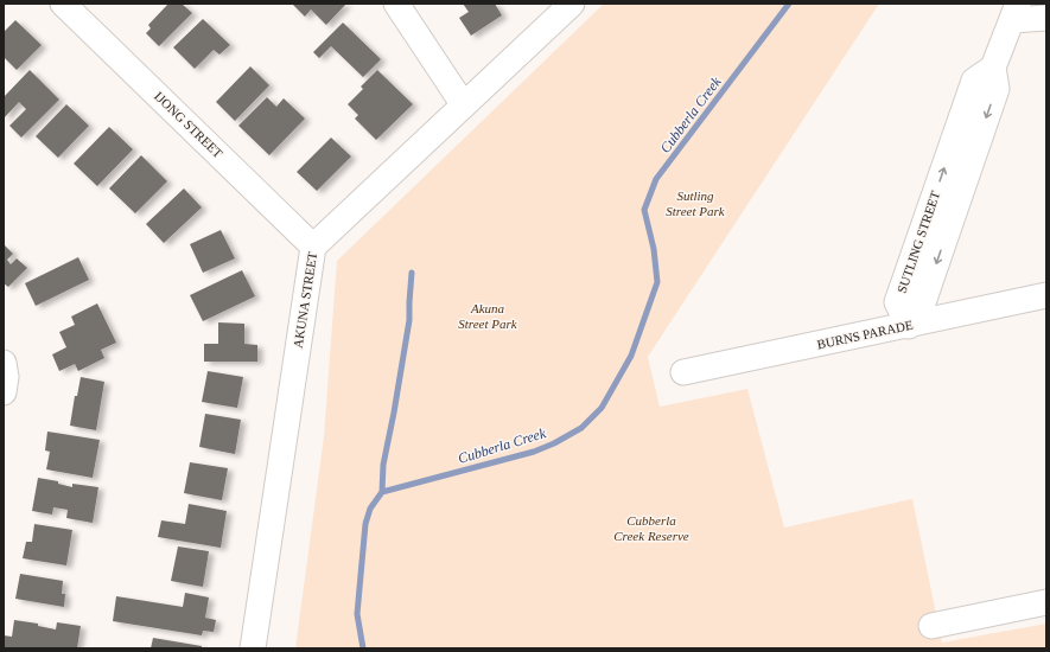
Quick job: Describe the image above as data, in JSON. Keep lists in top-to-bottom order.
{
  "streets": {
    "street": [
      "IJONG STREET",
      "SUTLING STREET",
      "AKUNA STREET",
      "BURNS PARADE"
    ]
  },
  "crossings": [
    ["IJONG STREET", "AKUNA STREET"],
    ["SUTLING STREET", "BURNS PARADE"]
  ],
  "water": ["Cubberla Creek"],
  "parks": ["Sutling Street Park", "Akuna Street Park", "Cubberla Creek Reserve"]
}
